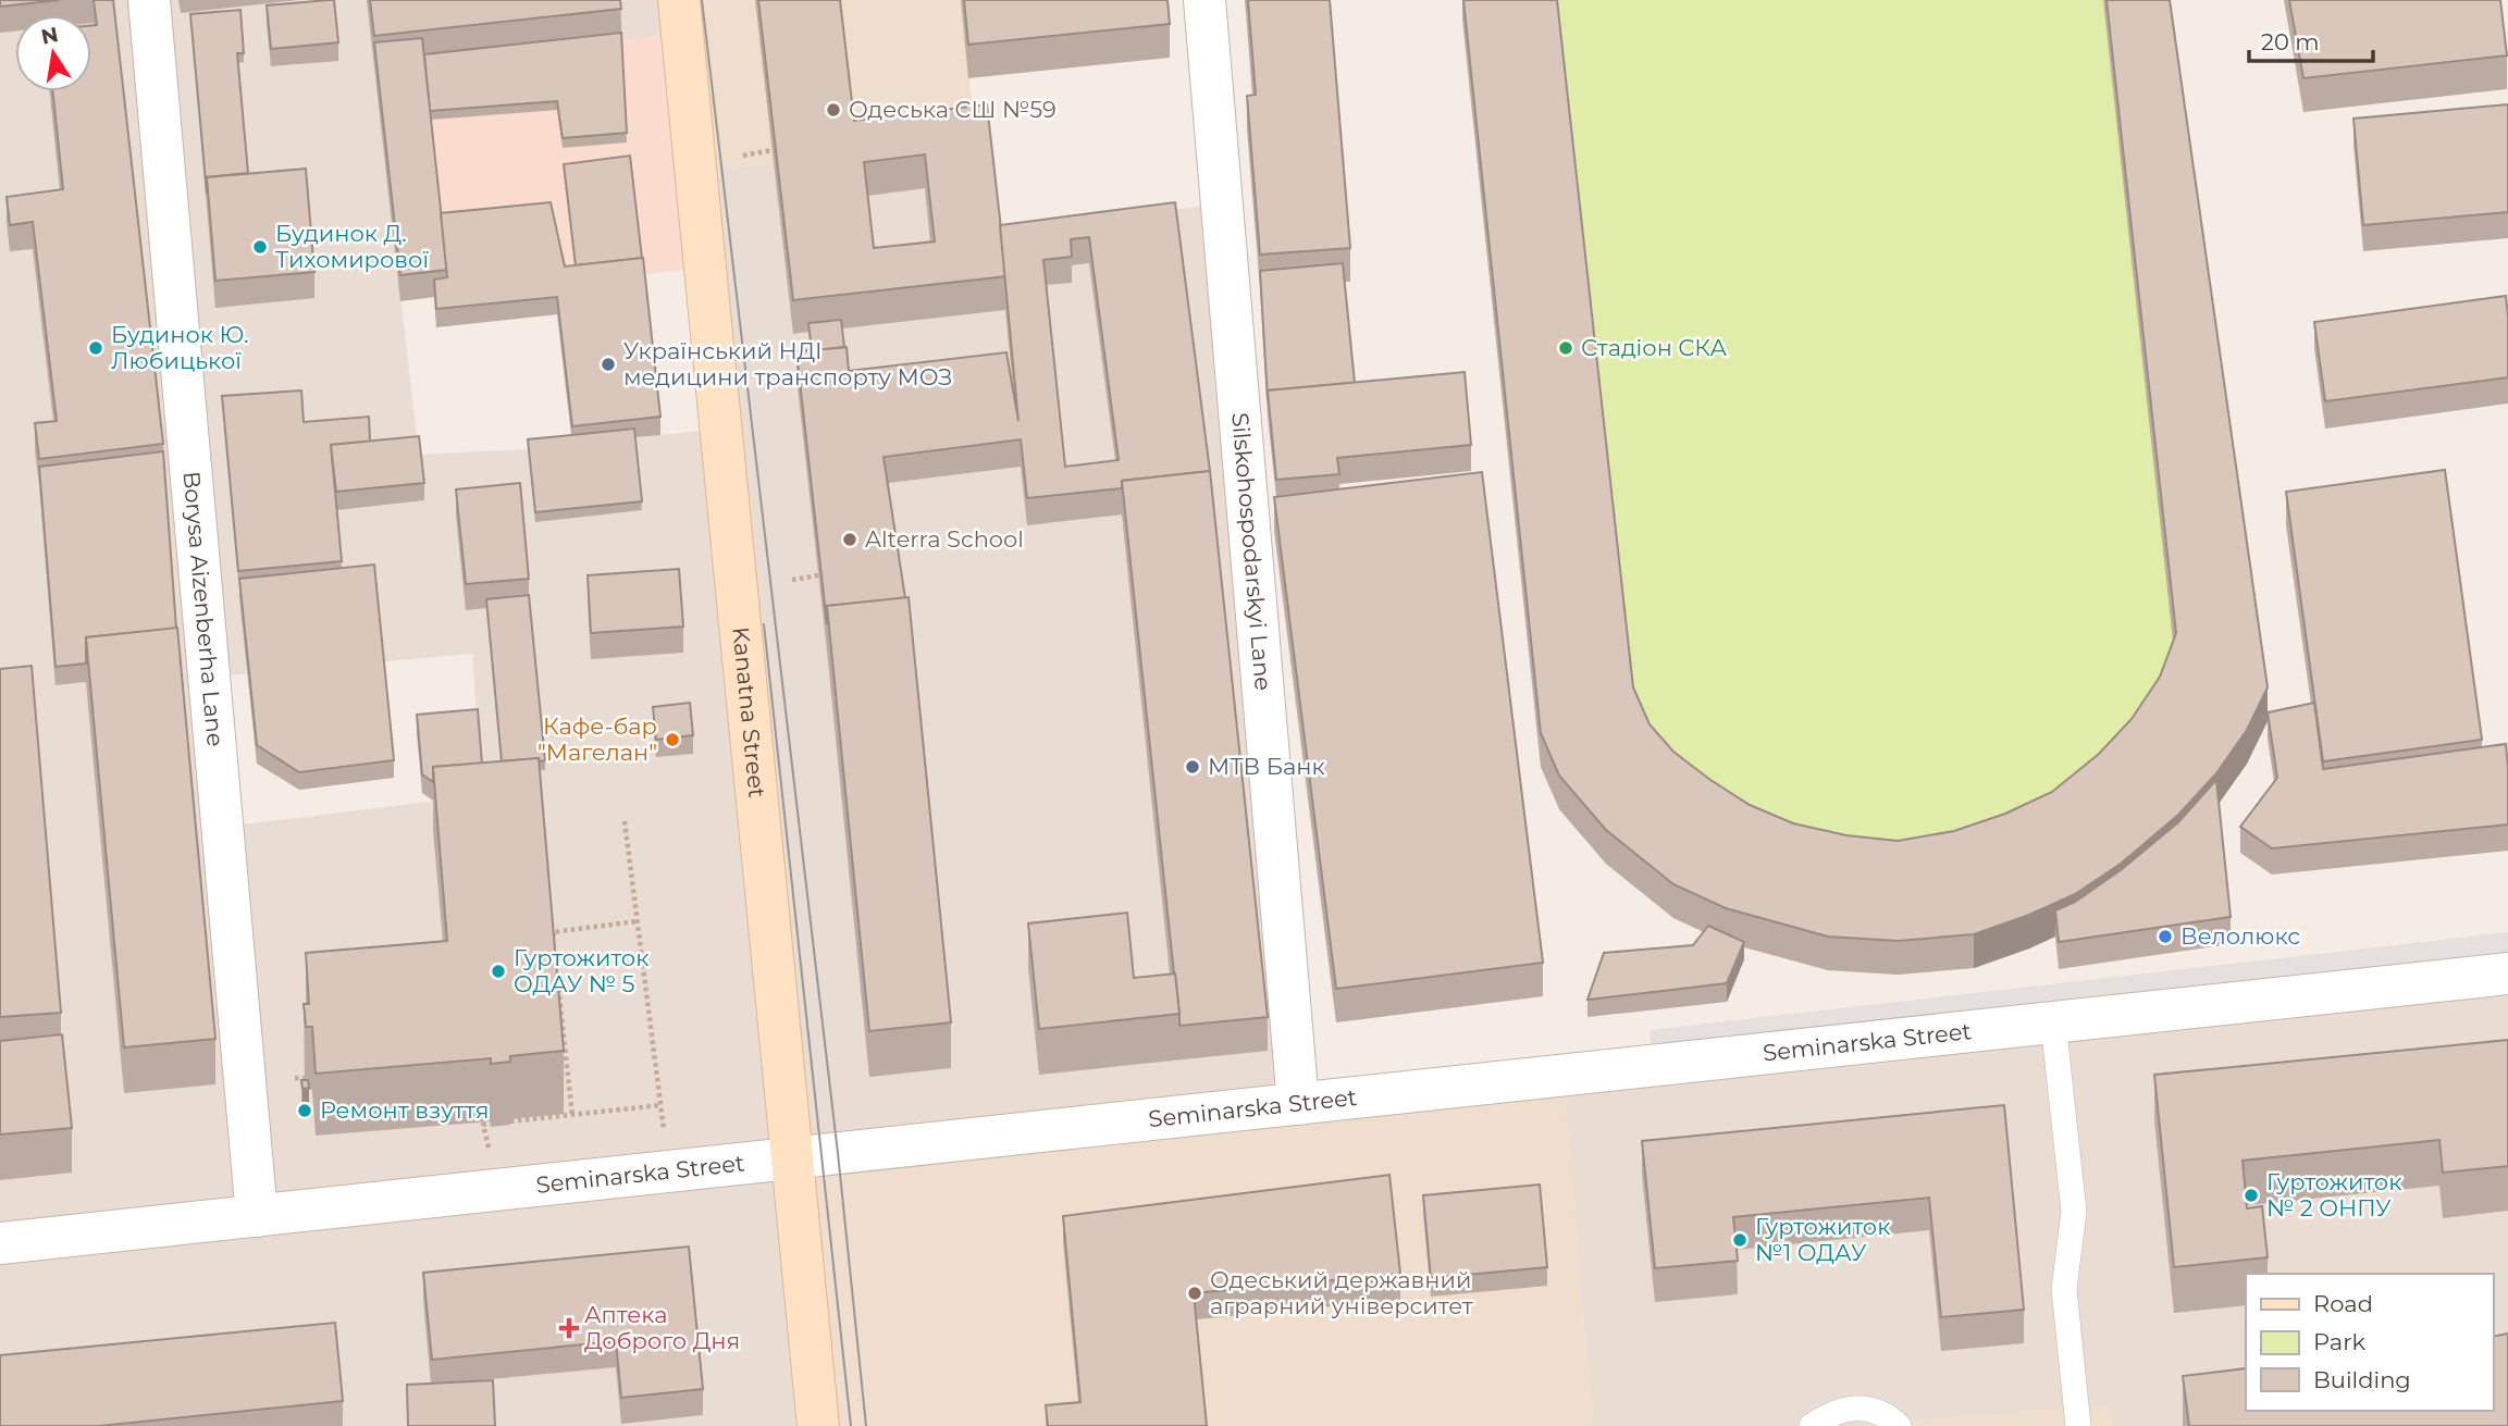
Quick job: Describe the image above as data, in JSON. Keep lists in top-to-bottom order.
{
  "streets": {
    "main road": ["Kanatna Street"],
    "street": ["Silskohospodarskyi Lane", "Borysa Aizenberha Lane", "Seminarska Street"]
  },
  "crossings": [
    ["Silskohospodarskyi Lane", "Seminarska Street"],
    ["Borysa Aizenberha Lane", "Seminarska Street"],
    ["Kanatna Street", "Seminarska Street"]
  ],
  "places": {
    "other": [
      "Одеська CШ №59",
      "Будинок Д. Тихомирової",
      "Будинок Ю. Любицької",
      "Стадіон СКА",
      "Український НДІ медицини транспорту МОЗ",
      "Alterra School",
      "Кафе-бар \"Магелан\"",
      "МТВ Банк",
      "Велолюкс",
      "Гуртожиток ОДАУ № 5",
      "Ремонт взуття",
      "Гуртожиток № 2 ОНПУ",
      "Гуртожиток №1 ОДАУ",
      "Одеський державний аграрний університет"
    ],
    "health": ["Аптека Доброго Дня"]
  },
  "legend": ["Road", "Park", "Building"],
  "scale_bar": "20 m",
  "north": "top"
}
